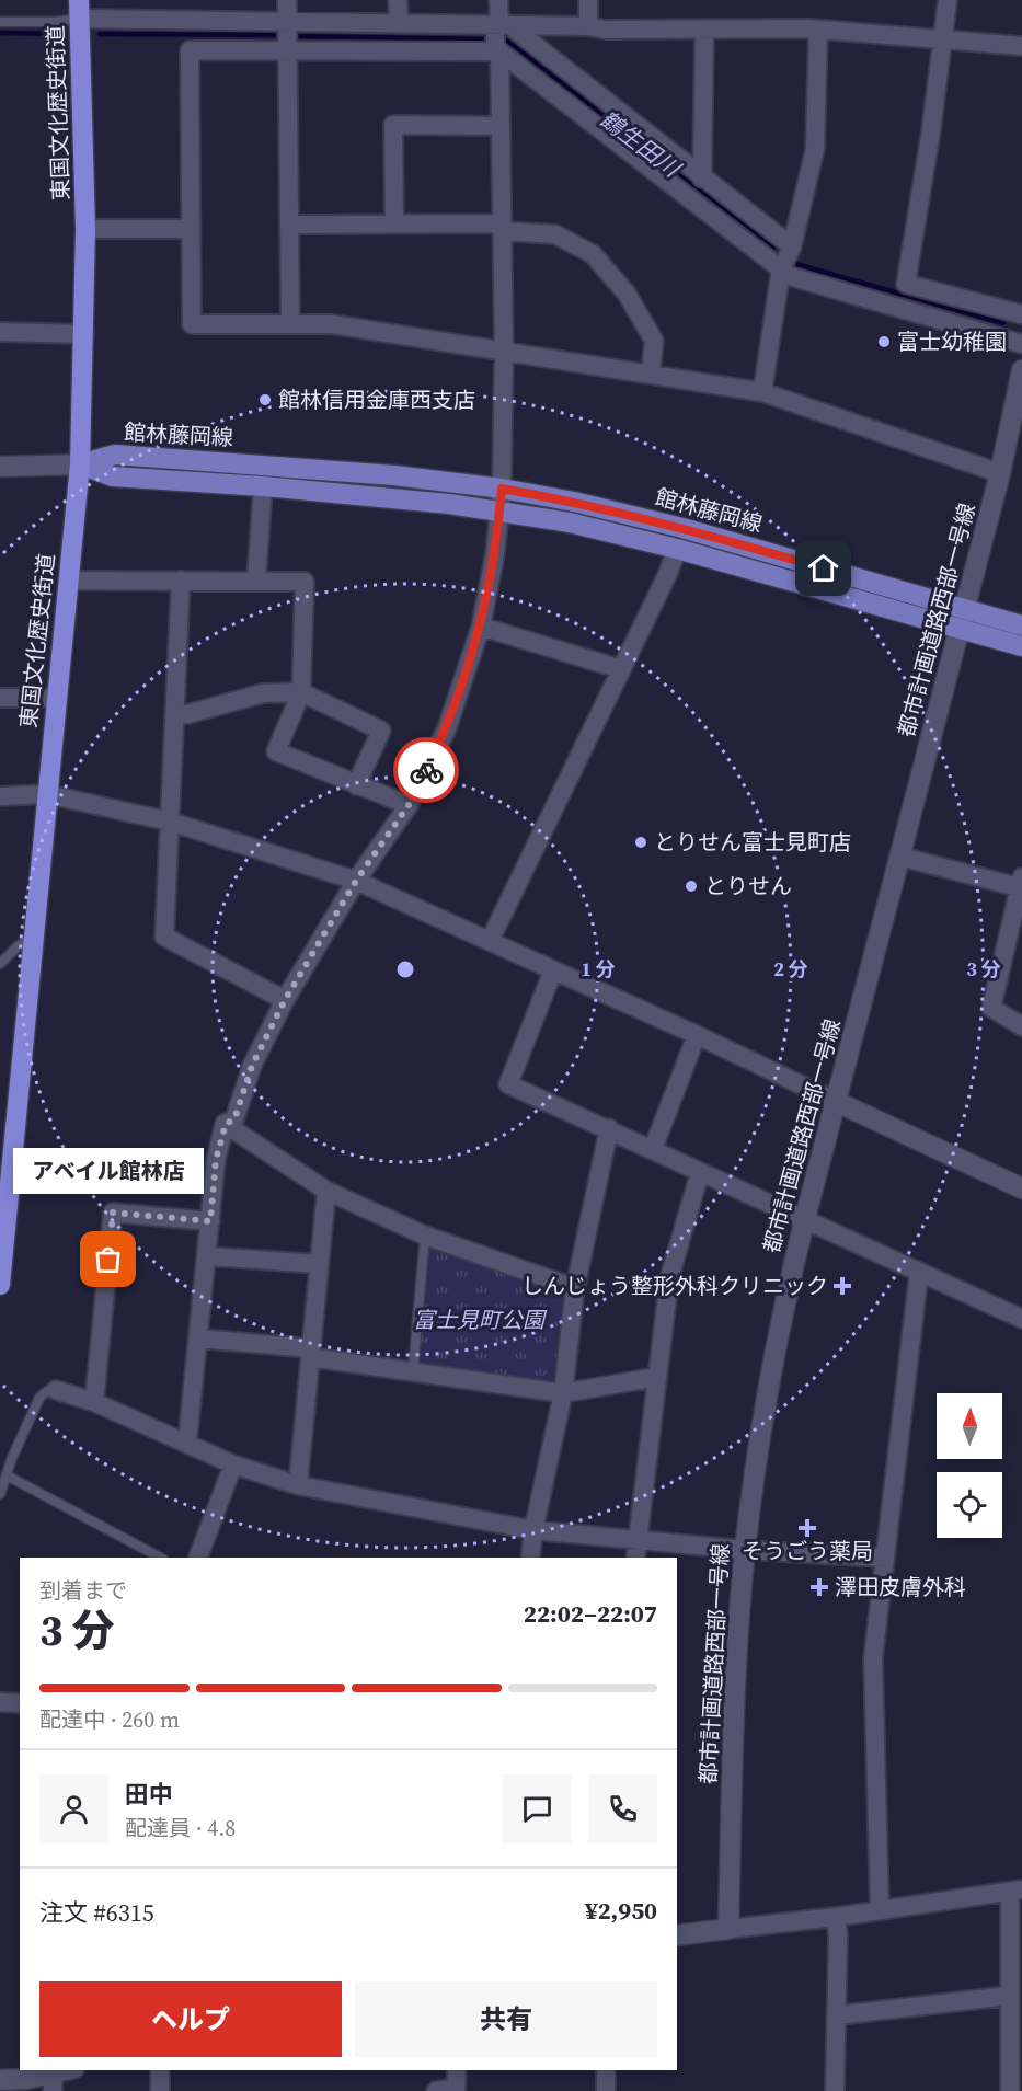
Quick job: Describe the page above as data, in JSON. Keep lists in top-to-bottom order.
{
  "streets": {
    "highway": ["東国文化歴史街道"],
    "main road": ["館林藤岡線"],
    "street": ["都市計画道路西部一号線"]
  },
  "crossings": [
    ["東国文化歴史街道", "館林藤岡線"],
    ["館林藤岡線", "都市計画道路西部一号線"]
  ],
  "water": ["鶴生田川"],
  "parks": ["富士見町公園"],
  "places": {
    "other": [
      "富士幼稚園",
      "館林信用金庫西支店",
      "とりせん富士見町店",
      "とりせん",
      "アベイル館林店"
    ],
    "health": ["しんじょう整形外科クリニック", "そうごう薬局", "澤田皮膚外科"]
  },
  "north": "top",
  "page": {
    "bubble": "アベイル館林店",
    "heading": ["3 分", "到着まで", "22:02–22:07"],
    "panel": [
      "田中",
      "配達員 · 4.8",
      "注文 #6315",
      "¥2,950"
    ],
    "bar": "配達中 · 260 m",
    "buttons": ["ヘルプ", "共有"]
  },
  "rings": ["1 分", "2 分", "3 分"]
}
